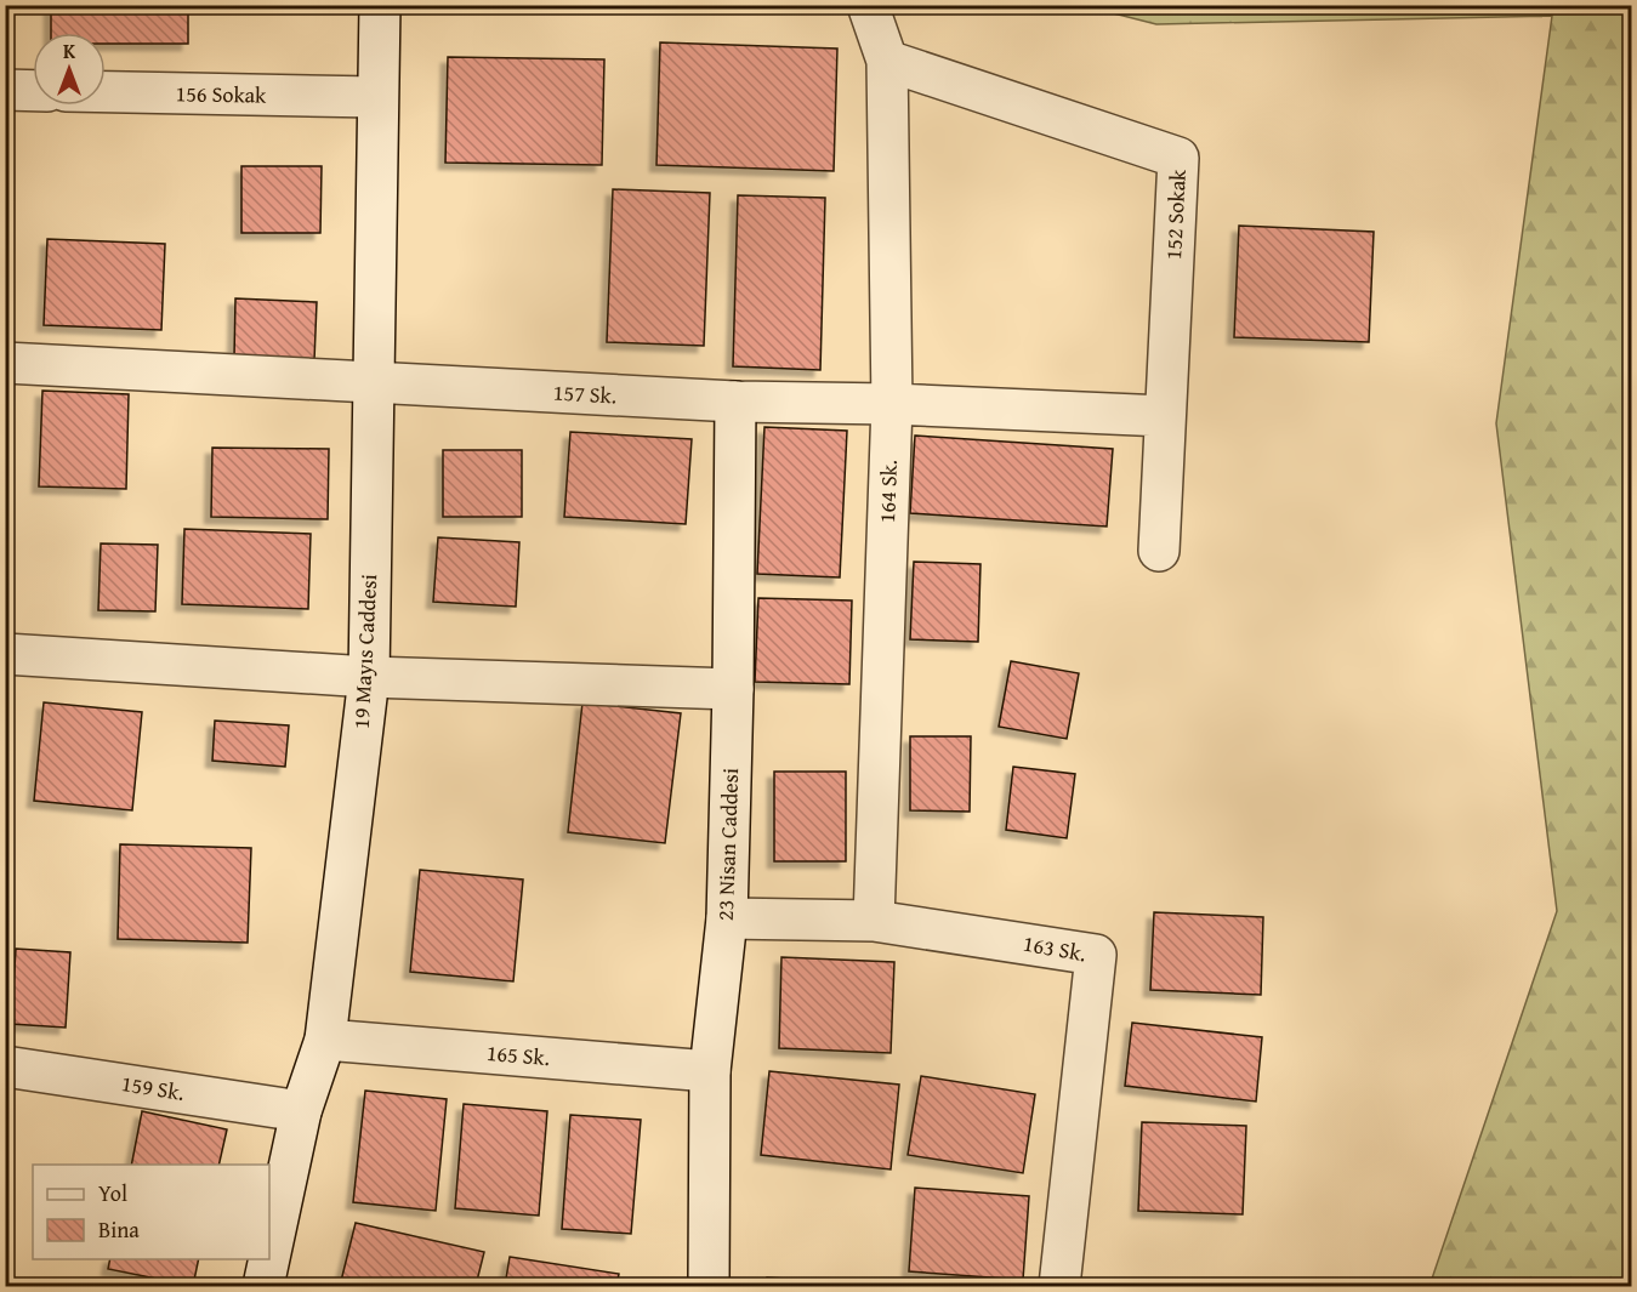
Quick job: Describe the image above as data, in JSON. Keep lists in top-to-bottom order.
{
  "streets": {
    "street": [
      "156 Sokak",
      "152 Sokak",
      "157 Sk.",
      "164 Sk.",
      "19 Mayıs Caddesi",
      "23 Nisan Caddesi",
      "163 Sk.",
      "165 Sk.",
      "159 Sk."
    ]
  },
  "crossings": [
    ["156 Sokak", "19 Mayıs Caddesi"],
    ["152 Sokak", "157 Sk."],
    ["152 Sokak", "164 Sk."],
    ["157 Sk.", "164 Sk."],
    ["157 Sk.", "19 Mayıs Caddesi"],
    ["157 Sk.", "23 Nisan Caddesi"],
    ["164 Sk.", "163 Sk."],
    ["19 Mayıs Caddesi", "165 Sk."],
    ["19 Mayıs Caddesi", "159 Sk."],
    ["23 Nisan Caddesi", "163 Sk."],
    ["23 Nisan Caddesi", "165 Sk."]
  ],
  "legend": ["Yol", "Bina"],
  "north": "top"
}
